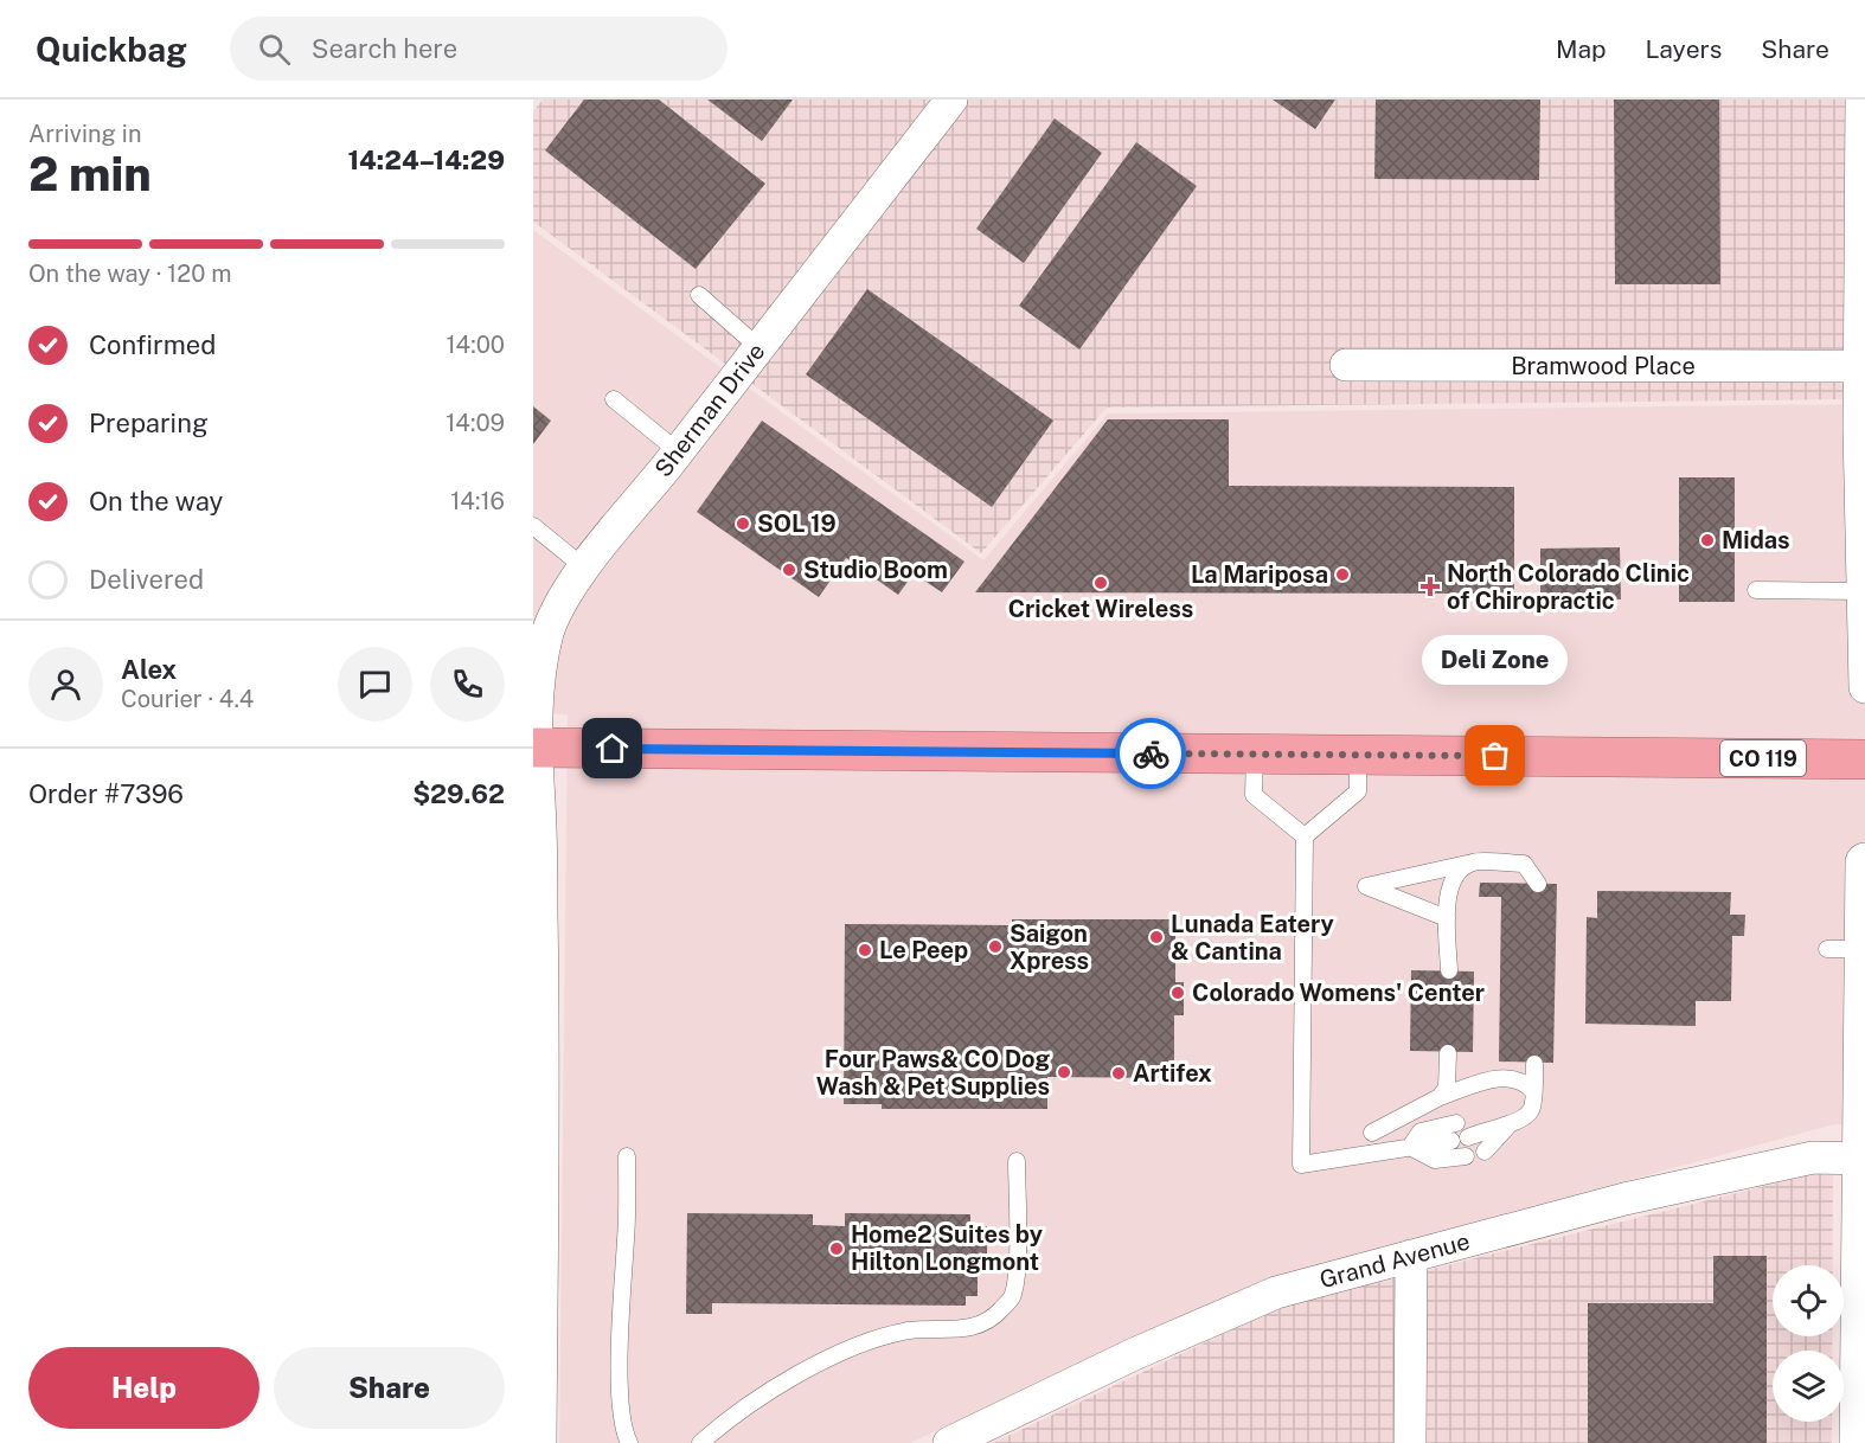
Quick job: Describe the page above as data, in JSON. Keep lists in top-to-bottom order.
{
  "streets": {
    "highway": ["CO 119"],
    "street": ["Bramwood Place", "Sherman Drive", "Grand Avenue"]
  },
  "crossings": [
    ["Sherman Drive", "CO 119"]
  ],
  "places": {
    "other": [
      "SOL 19",
      "Midas",
      "Studio Boom",
      "La Mariposa",
      "Cricket Wireless",
      "Deli Zone",
      "Lunada Eatery & Cantina",
      "Saigon Xpress",
      "Le Peep",
      "Colorado Womens' Center",
      "Four Paws& CO Dog Wash & Pet Supplies",
      "Artifex",
      "Home2 Suites by Hilton Longmont"
    ],
    "health": ["North Colorado Clinic of Chiropractic"]
  },
  "page": {
    "header": "Quickbag",
    "search": "Search here",
    "nav": ["Map", "Layers", "Share"],
    "heading": ["2 min", "Arriving in", "14:24–14:29"],
    "panel": [
      "Alex",
      "Courier · 4.4",
      "Order #7396",
      "$29.62"
    ],
    "bar": "On the way · 120 m",
    "list": [
      ["Confirmed", "14:00"],
      ["Preparing", "14:09"],
      ["On the way", "14:16"],
      "Delivered"
    ],
    "bubble": "Deli Zone",
    "buttons": ["Help", "Share"]
  }
}
